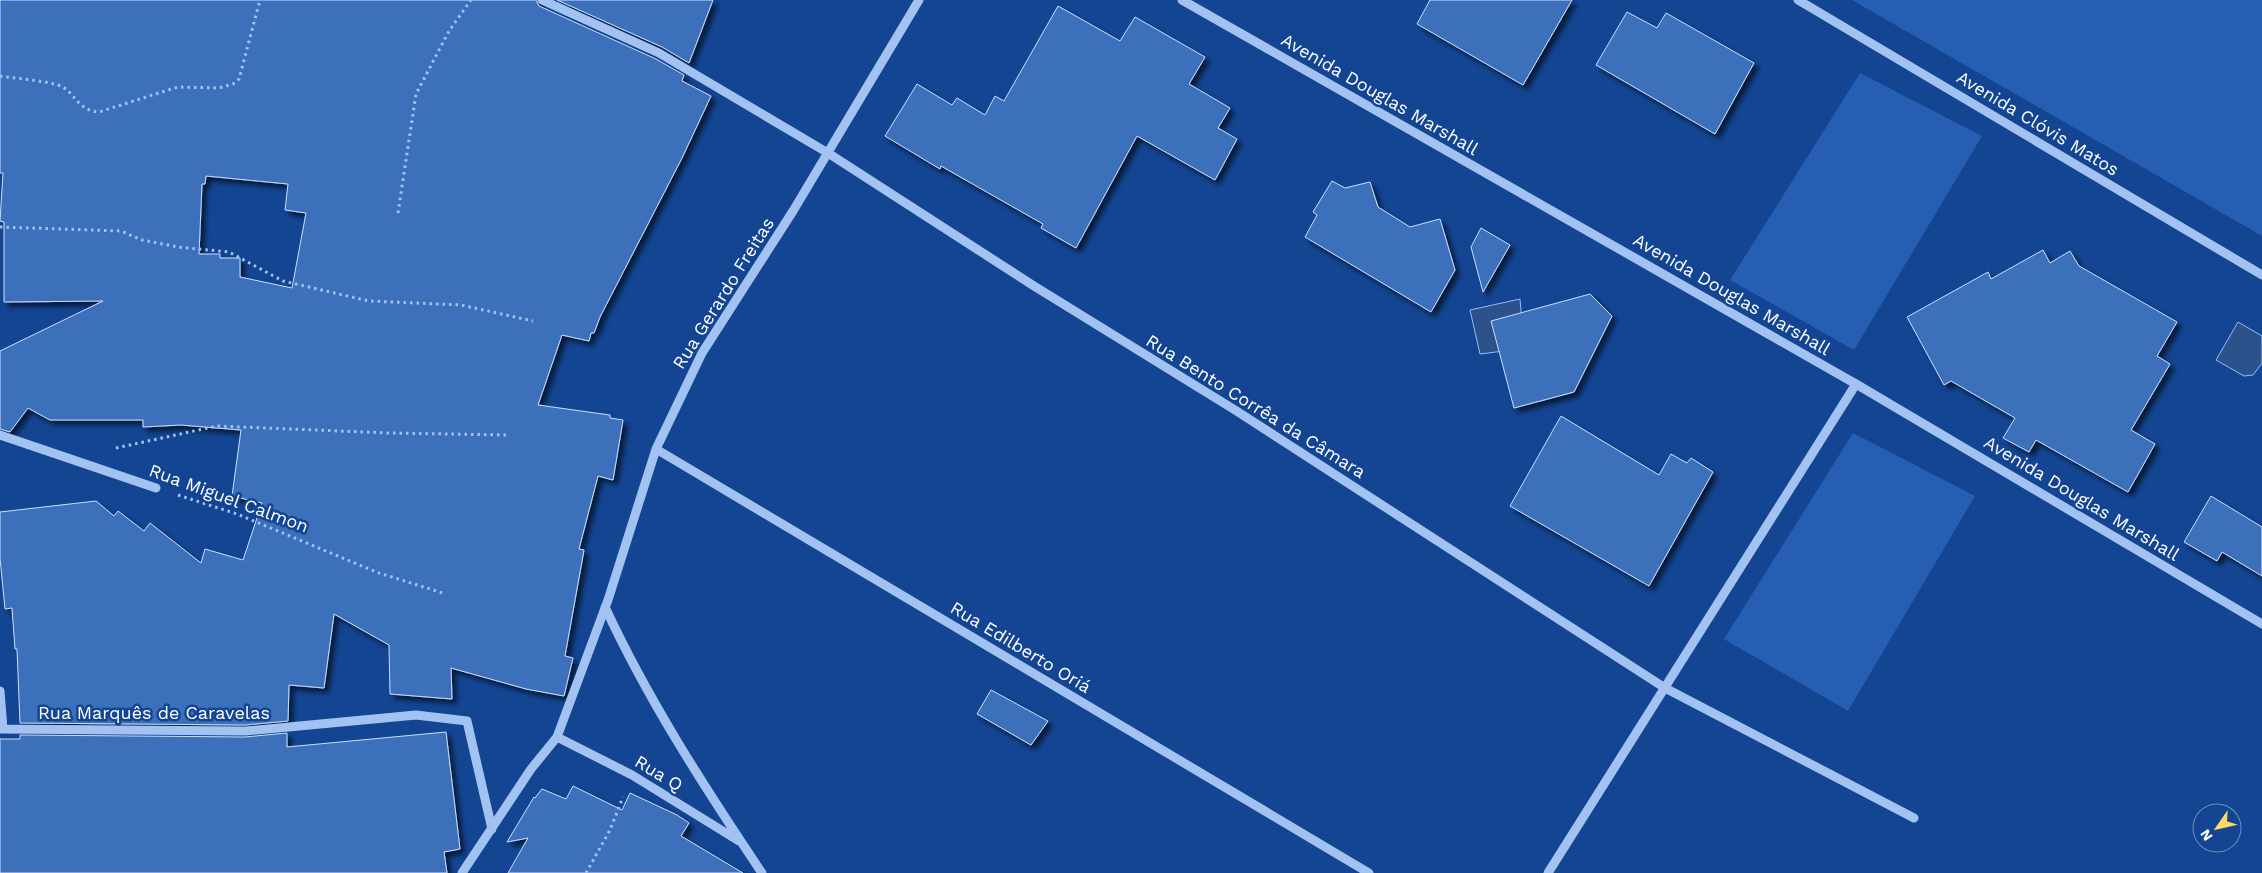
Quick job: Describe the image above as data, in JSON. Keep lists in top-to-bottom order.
{
  "streets": {
    "street": [
      "Avenida Douglas Marshall",
      "Avenida Clóvis Matos",
      "Rua Gerardo Freitas",
      "Rua Bento Corrêa da Câmara",
      "Rua Miguel Calmon",
      "Rua Edilberto Oriá",
      "Rua Marquês de Caravelas",
      "Rua Q"
    ]
  },
  "crossings": [
    ["Rua Gerardo Freitas", "Rua Bento Corrêa da Câmara"],
    ["Rua Gerardo Freitas", "Rua Edilberto Oriá"],
    ["Rua Gerardo Freitas", "Rua Marquês de Caravelas"],
    ["Rua Gerardo Freitas", "Rua Q"]
  ],
  "north": "bottom left"
}
